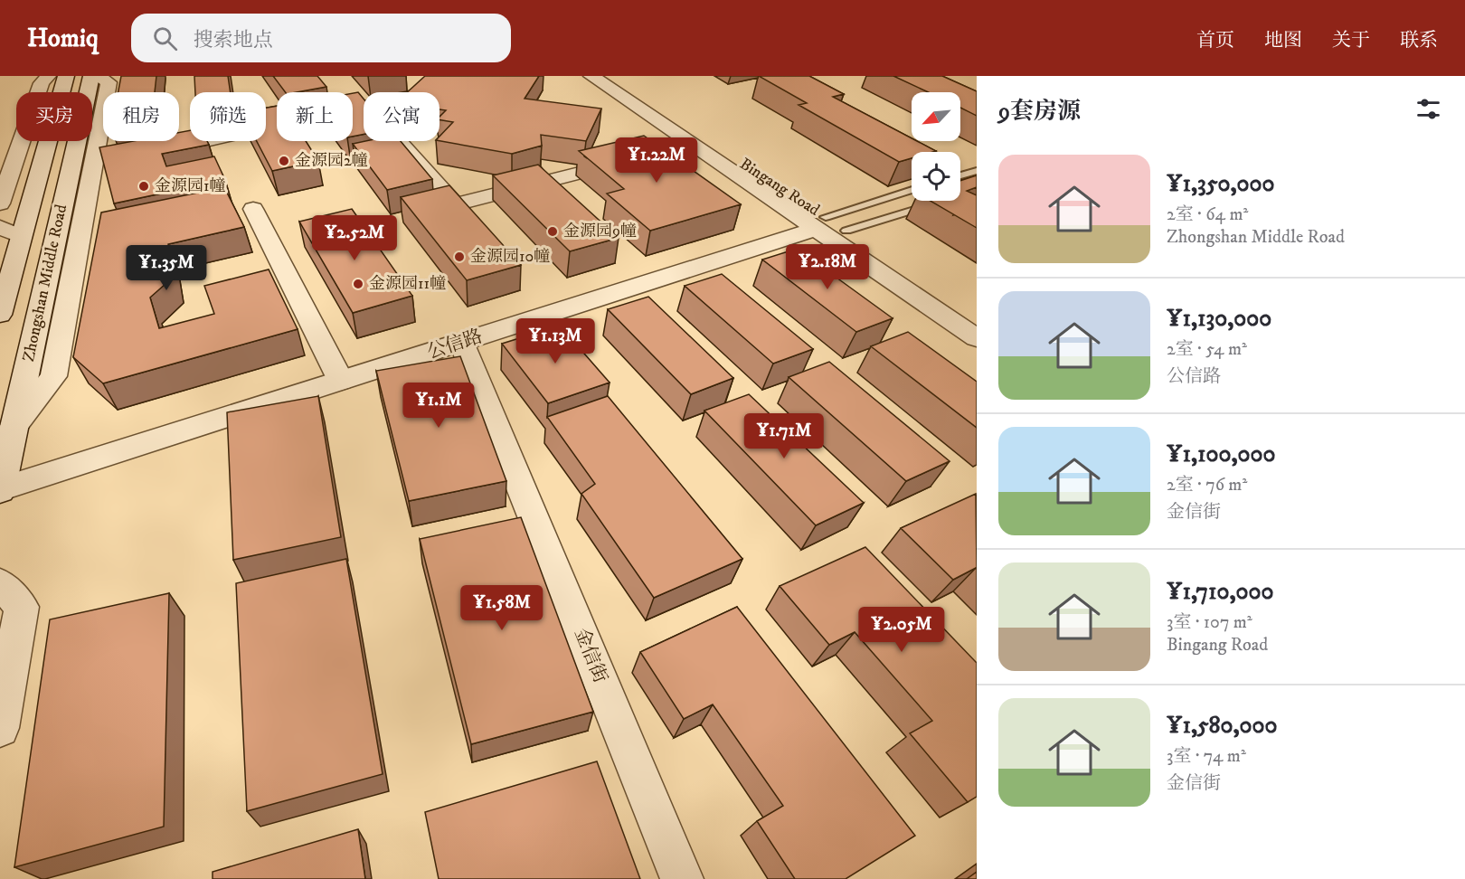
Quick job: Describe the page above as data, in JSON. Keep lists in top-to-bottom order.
{
  "streets": {
    "street": [
      "Bingang Road",
      "Zhongshan Middle Road",
      "公信路",
      "金信街"
    ]
  },
  "crossings": [
    ["Bingang Road", "公信路"],
    ["Zhongshan Middle Road", "公信路"],
    ["公信路", "金信街"]
  ],
  "places": [
    "金源园2幢",
    "金源园1幢",
    "金源园9幢",
    "金源园10幢",
    "金源园11幢"
  ],
  "north": "bottom left",
  "page": {
    "header": "Homiq",
    "search": "搜索地点",
    "nav": [
      "首页",
      "地图",
      "关于",
      "联系"
    ],
    "heading": "9套房源",
    "chip": [
      "买房",
      "租房",
      "筛选",
      "新上",
      "公寓"
    ],
    "price": [
      "¥1.22M",
      "¥2.52M",
      "¥2.18M",
      "¥1.35M",
      "¥1.13M",
      "¥1.1M",
      "¥1.71M",
      "¥1.58M",
      "¥2.05M"
    ],
    "list": [
      {
        "name": "¥1,350,000",
        "note": "2室 · 64 m² · Zhongshan Middle Road"
      },
      {
        "name": "¥1,130,000",
        "note": "2室 · 54 m² · 公信路"
      },
      {
        "name": "¥1,100,000",
        "note": "2室 · 76 m² · 金信街"
      },
      {
        "name": "¥1,710,000",
        "note": "3室 · 107 m² · Bingang Road"
      },
      {
        "name": "¥1,580,000",
        "note": "3室 · 74 m² · 金信街"
      }
    ]
  }
}
